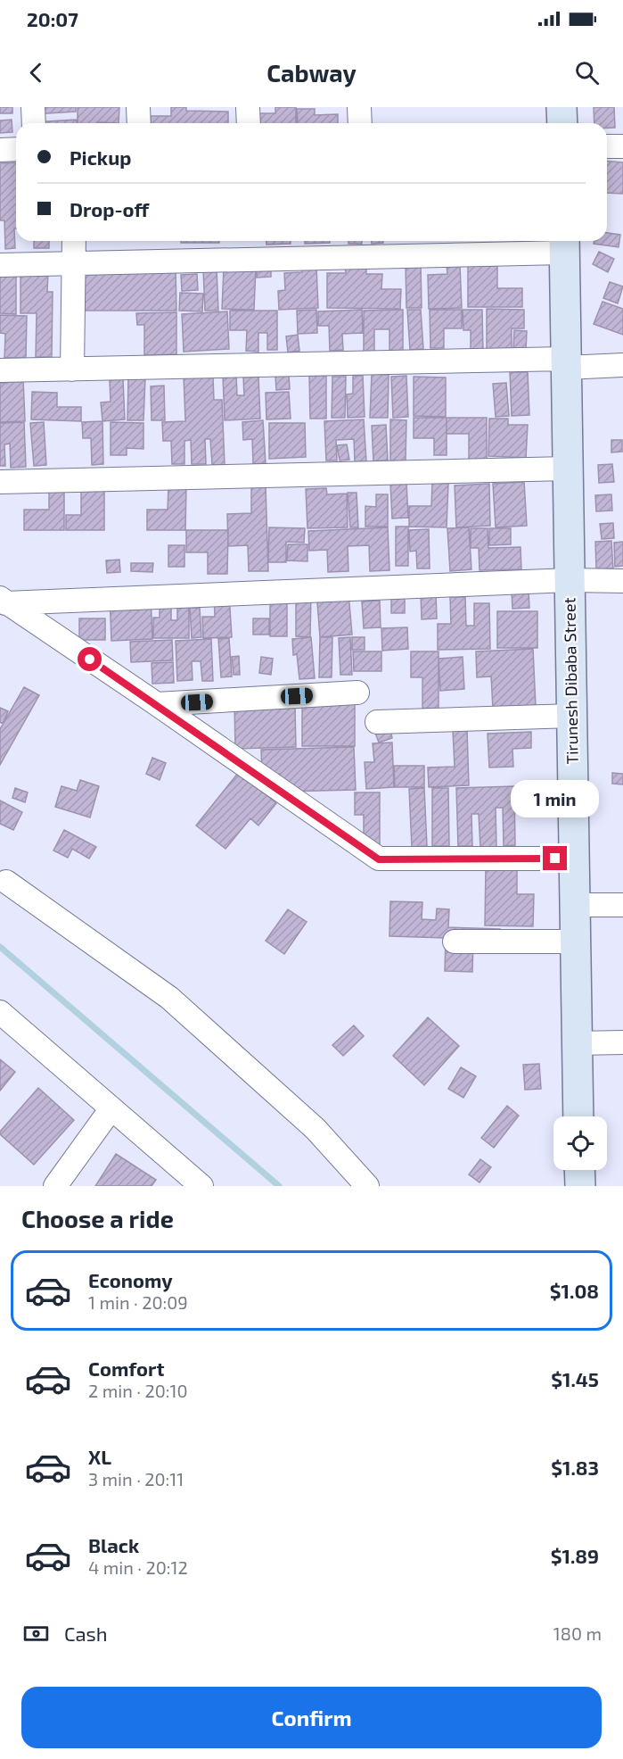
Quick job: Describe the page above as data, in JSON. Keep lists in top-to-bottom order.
{
  "streets": {
    "main road": ["Tirunesh Dibaba Street"]
  },
  "page": {
    "status": "20:07",
    "header": "Cabway",
    "banner": ["Pickup", "Drop-off"],
    "bubble": "1 min",
    "heading": "Choose a ride",
    "list": [
      {
        "name": "Economy",
        "note": "1 min · 20:09",
        "value": "$1.08"
      },
      {
        "name": "Comfort",
        "note": "2 min · 20:10",
        "value": "$1.45"
      },
      {
        "name": "XL",
        "note": "3 min · 20:11",
        "value": "$1.83"
      },
      {
        "name": "Black",
        "note": "4 min · 20:12",
        "value": "$1.89"
      }
    ],
    "pay": ["Cash", "180 m"],
    "buttons": "Confirm"
  }
}
